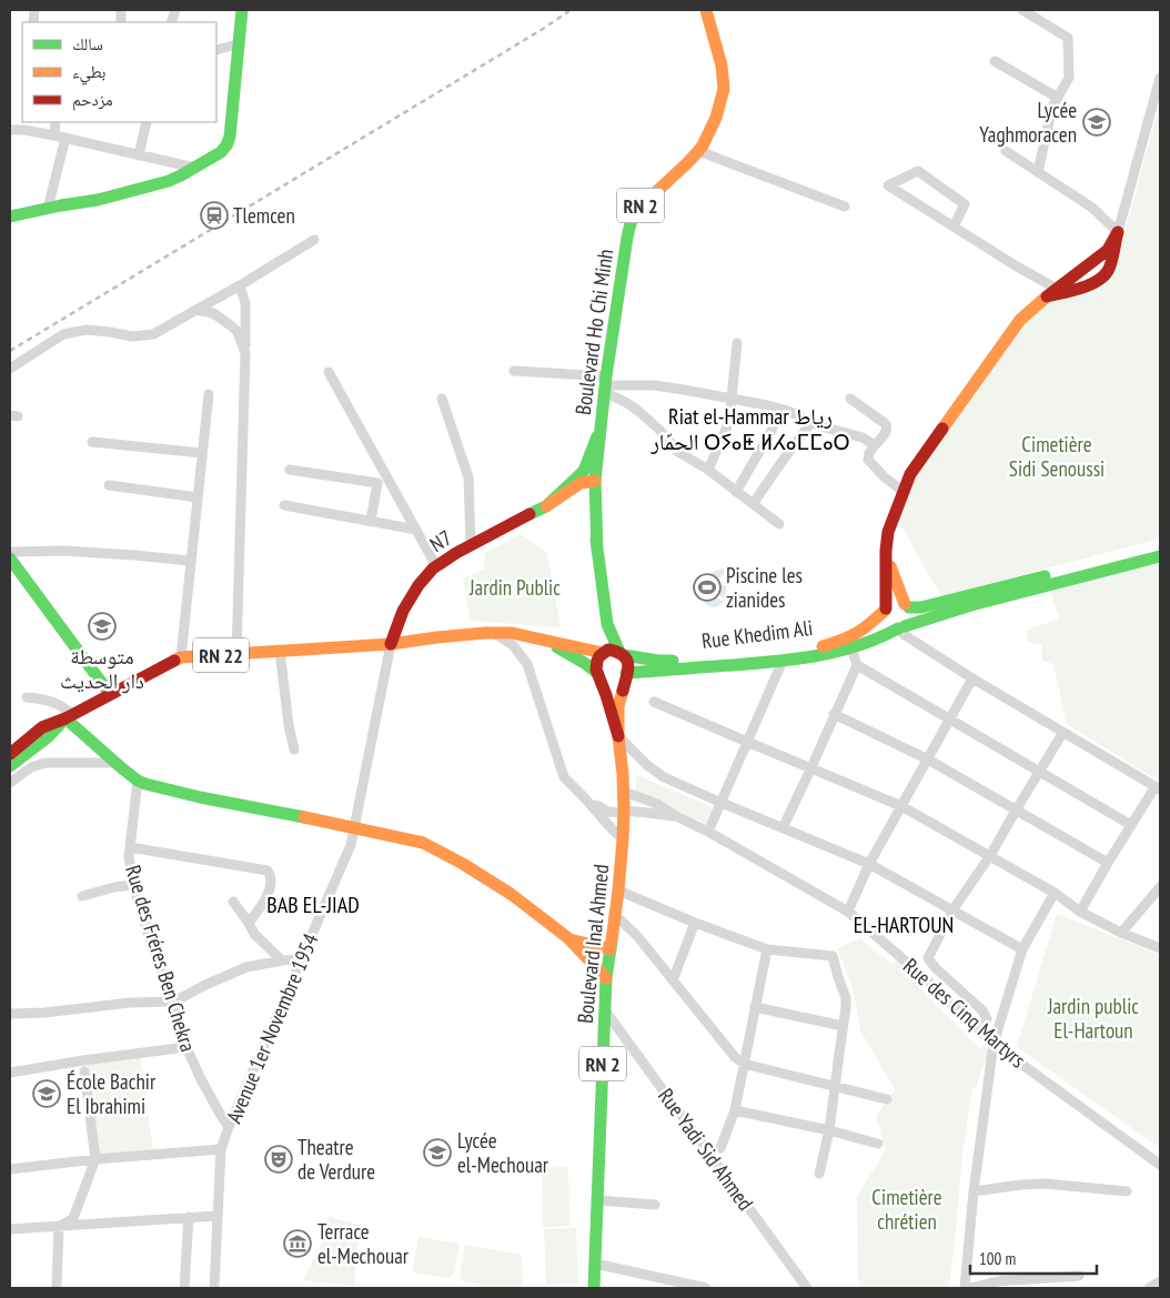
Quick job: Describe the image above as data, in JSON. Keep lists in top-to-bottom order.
{
  "streets": {
    "main road": [
      "RN 2",
      "Boulevard Ho Chi Minh",
      "N7",
      "Rue Khedim Ali",
      "RN 22",
      "Boulevard Inal Ahmed"
    ],
    "street": [
      "Rue des Fréres Ben Chekra",
      "Rue des Cinq Martyrs",
      "Avenue 1er Novembre 1954",
      "Rue Yadi Sid Ahmed"
    ]
  },
  "crossings": [
    ["RN 2", "Boulevard Ho Chi Minh"],
    ["RN 2", "Rue Khedim Ali"],
    ["RN 2", "RN 22"],
    ["RN 2", "Boulevard Inal Ahmed"],
    ["N7", "RN 22"],
    ["N7", "Avenue 1er Novembre 1954"],
    ["Rue Khedim Ali", "RN 22"],
    ["RN 22", "Avenue 1er Novembre 1954"],
    ["Boulevard Inal Ahmed", "Rue Yadi Sid Ahmed"],
    ["Rue des Fréres Ben Chekra", "Avenue 1er Novembre 1954"]
  ],
  "districts": ["Riat el-Hammar رياط الحمّار ⵔⵢⴰⵟ ⵍⵃⴰⵎⵎⴰⵔ", "BAB EL-JIAD", "EL-HARTOUN"],
  "parks": [
    "Cimetière Sidi Senoussi",
    "Jardin Public",
    "Jardin public El-Hartoun",
    "Cimetière chrétien"
  ],
  "places": {
    "school or university": [
      "Lycée Yaghmoracen",
      "متوسطة دار الحديث",
      "École Bachir El Ibrahimi",
      "Lycée el-Mechouar"
    ],
    "station": ["Tlemcen"],
    "sports": ["Piscine les zianides"],
    "theatre": ["Theatre de Verdure"],
    "museum": ["Terrace el-Mechouar"]
  },
  "legend": ["سالك", "بطيء", "مزدحم"],
  "scale_bar": "100 m"
}
